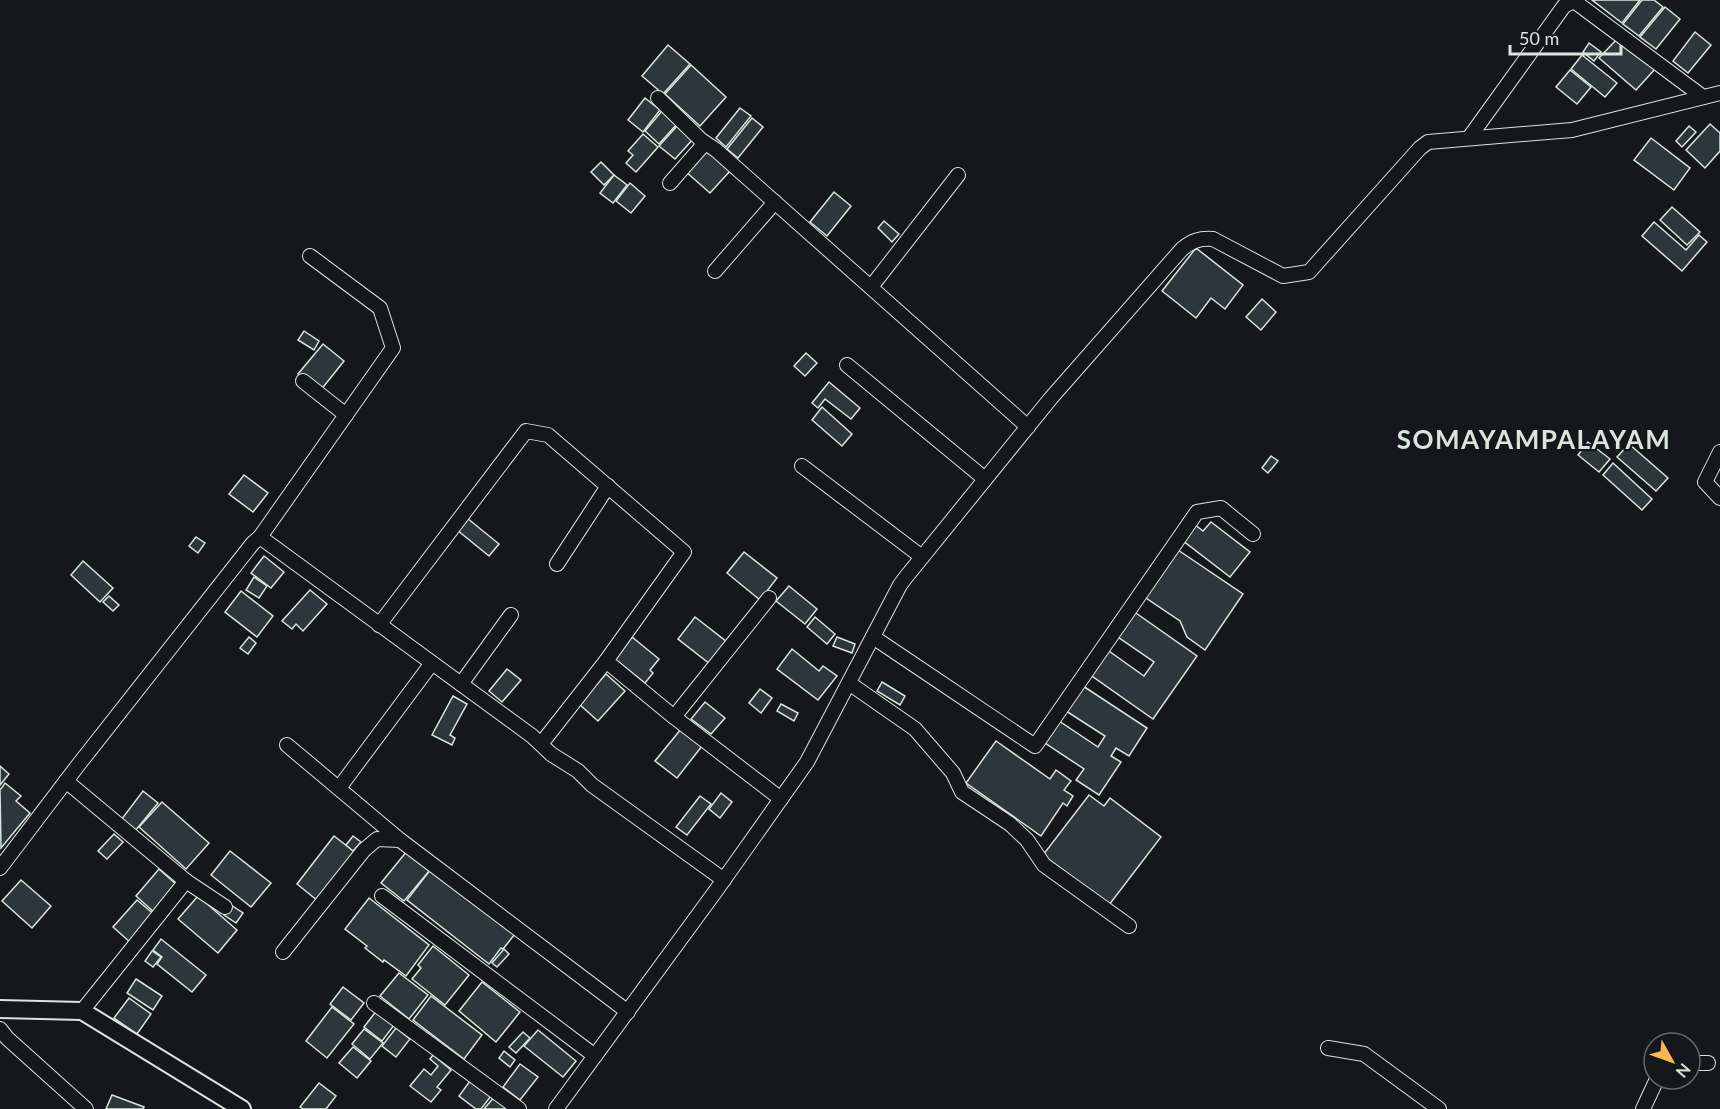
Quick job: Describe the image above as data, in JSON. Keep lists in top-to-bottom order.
{
  "districts": ["SOMAYAMPALAYAM"],
  "scale_bar": "50 m",
  "north": "bottom right"
}
